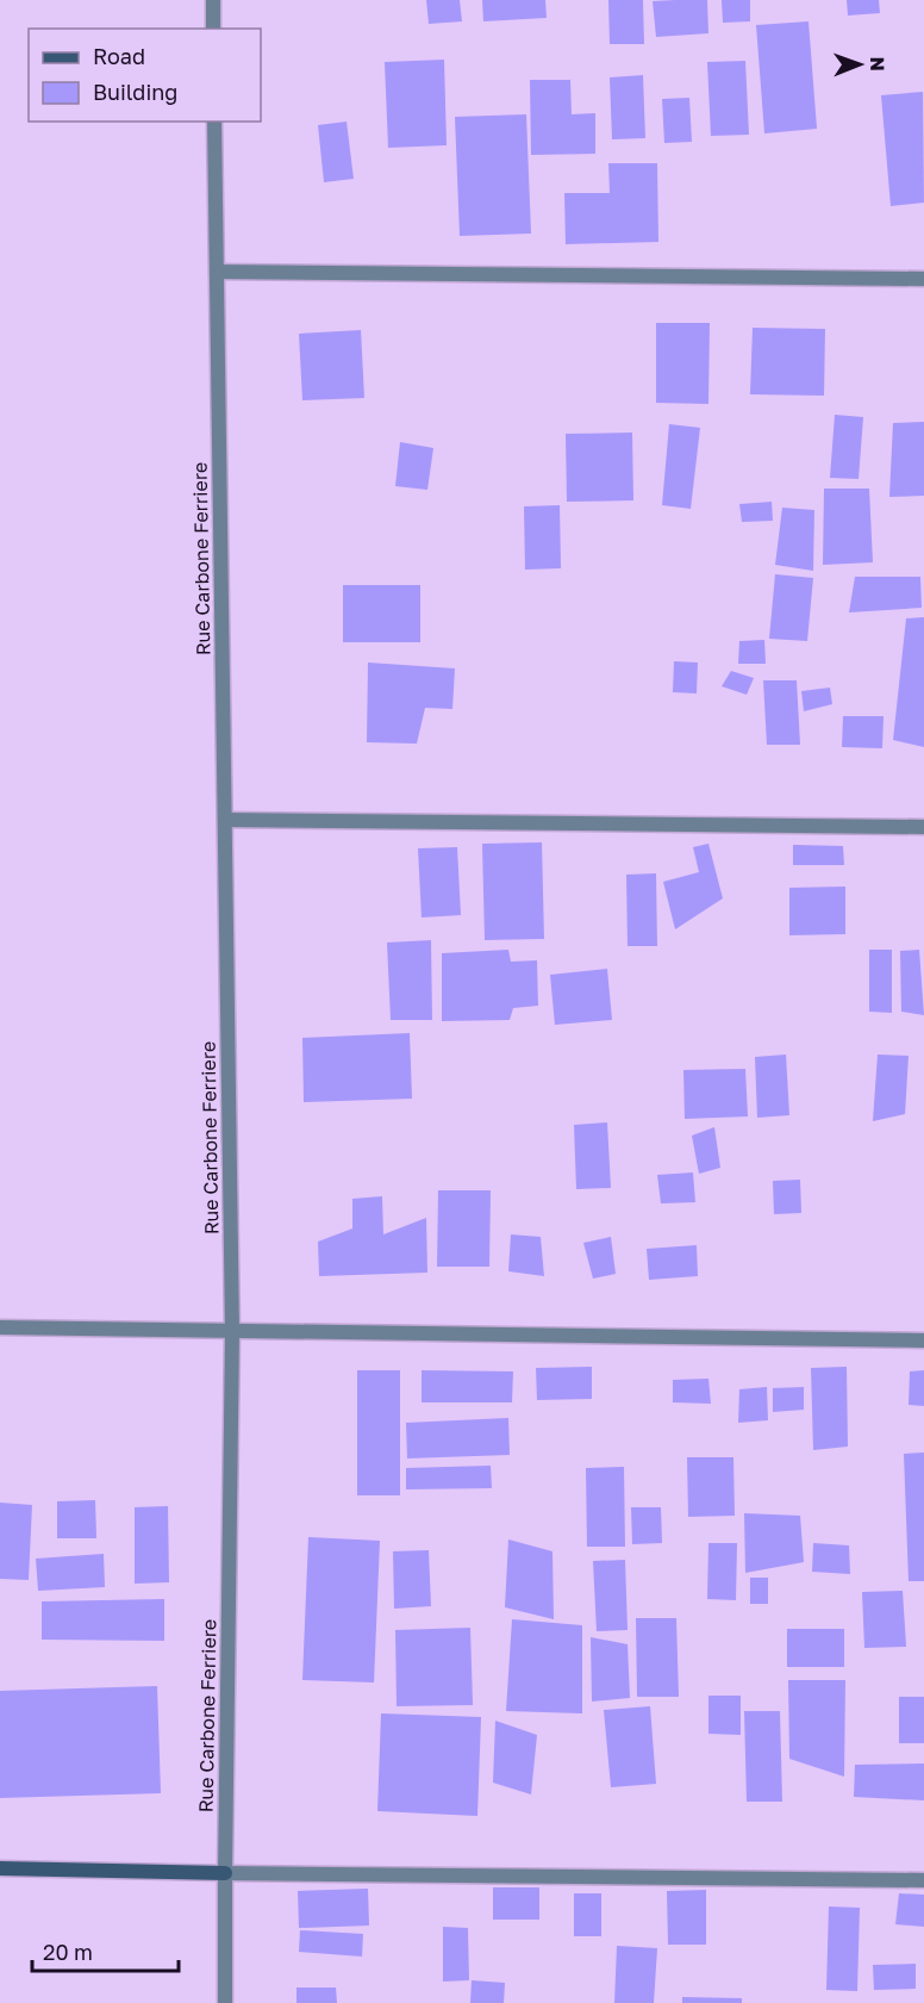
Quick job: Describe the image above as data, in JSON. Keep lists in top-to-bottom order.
{
  "streets": {
    "street": ["Rue Carbone Ferriere"]
  },
  "legend": ["Road", "Building"],
  "scale_bar": "20 m",
  "north": "right"
}
